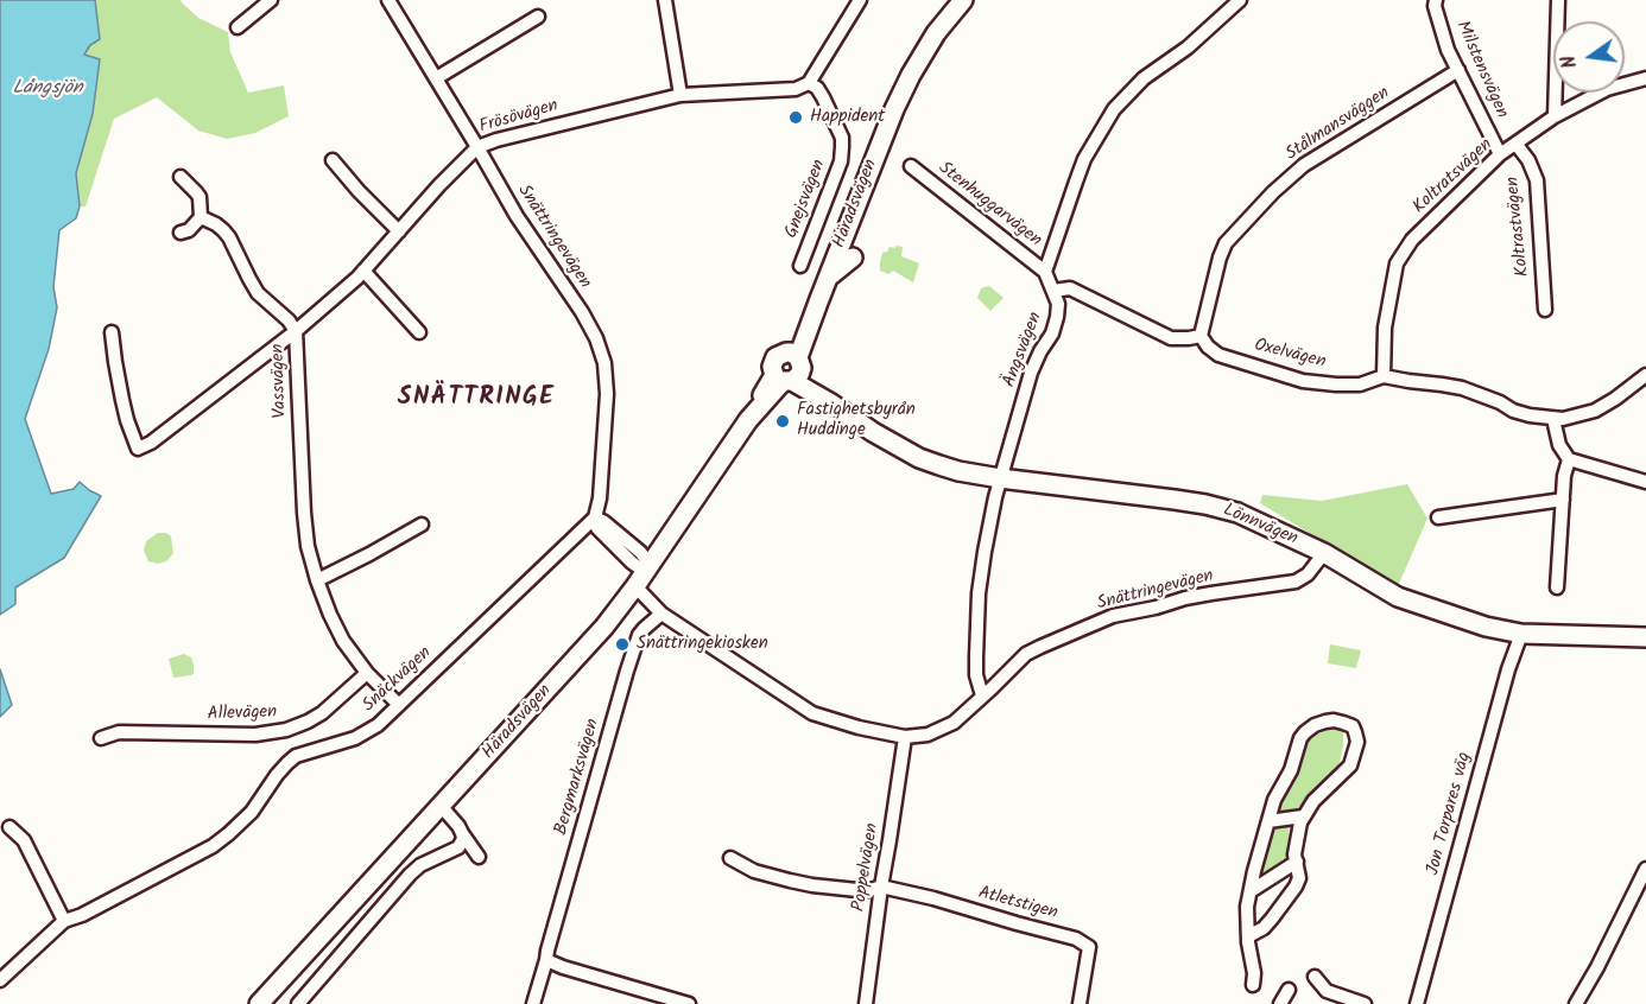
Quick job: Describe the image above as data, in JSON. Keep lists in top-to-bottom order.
{
  "streets": {
    "street": [
      "Milstensvägen",
      "Frösövägen",
      "Stålmansväggen",
      "Koltratsvägen",
      "Gnejsvägen",
      "Häradsvägen",
      "Stenhuggarvägen",
      "Koltrastvägen",
      "Snättringevägen",
      "Ängsvägen",
      "Oxelvägen",
      "Vassvägen",
      "Lönnvägen",
      "Snäckvägen",
      "Allevägen",
      "Bergmarksvägen",
      "Jon Torpares väg",
      "Poppelvägen",
      "Atletstigen"
    ]
  },
  "crossings": [
    ["Milstensvägen", "Stålmansväggen"],
    ["Milstensvägen", "Koltratsvägen"],
    ["Frösövägen", "Gnejsvägen"],
    ["Frösövägen", "Snättringevägen"],
    ["Frösövägen", "Vassvägen"],
    ["Stålmansväggen", "Oxelvägen"],
    ["Koltratsvägen", "Koltrastvägen"],
    ["Koltratsvägen", "Oxelvägen"],
    ["Häradsvägen", "Snättringevägen"],
    ["Häradsvägen", "Lönnvägen"],
    ["Stenhuggarvägen", "Ängsvägen"],
    ["Snättringevägen", "Ängsvägen"],
    ["Snättringevägen", "Lönnvägen"],
    ["Snättringevägen", "Snäckvägen"],
    ["Snättringevägen", "Bergmarksvägen"],
    ["Snättringevägen", "Poppelvägen"],
    ["Ängsvägen", "Lönnvägen"],
    ["Vassvägen", "Snäckvägen"],
    ["Vassvägen", "Allevägen"],
    ["Lönnvägen", "Jon Torpares väg"],
    ["Poppelvägen", "Atletstigen"]
  ],
  "districts": ["SNÄTTRINGE"],
  "water": ["Långsjön"],
  "places": ["Happident", "Fastighetsbyrån Huddinge", "Snättringekiosken"],
  "north": "left"
}
